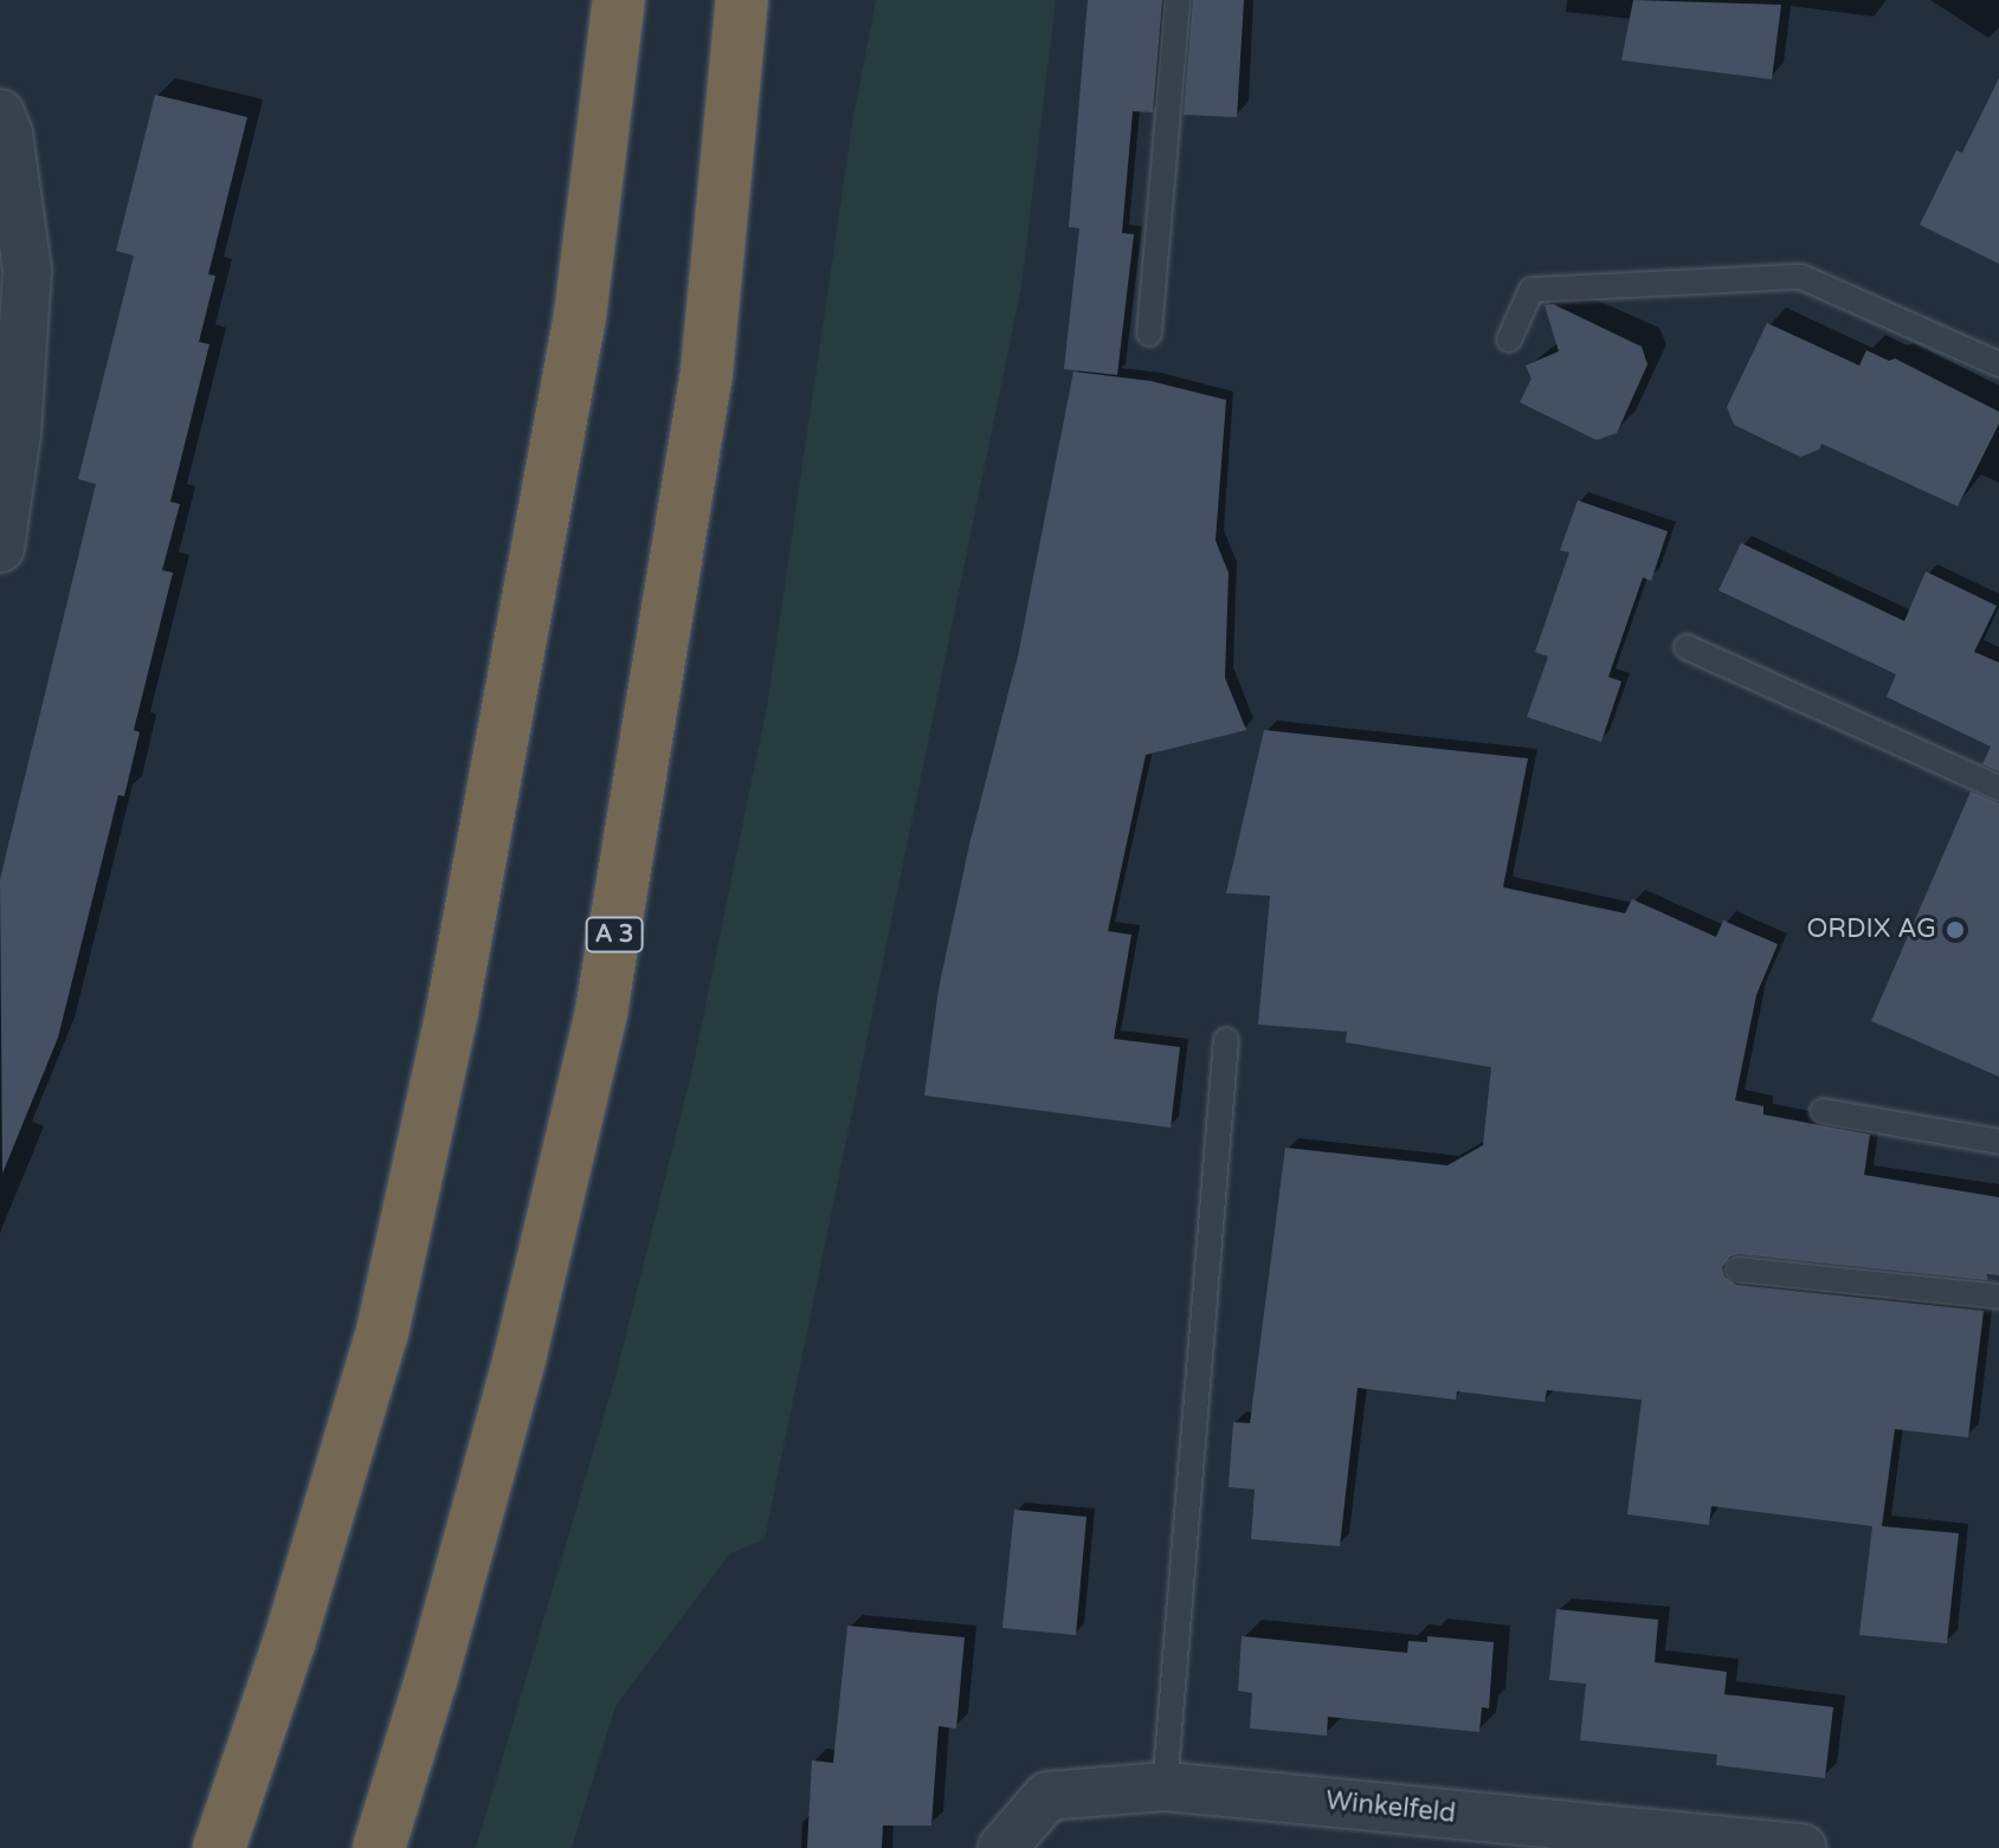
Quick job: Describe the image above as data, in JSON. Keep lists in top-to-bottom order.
{
  "streets": {
    "highway": ["A 3"],
    "street": ["Winkelfeld"]
  },
  "places": ["ORDIX AG"]
}
